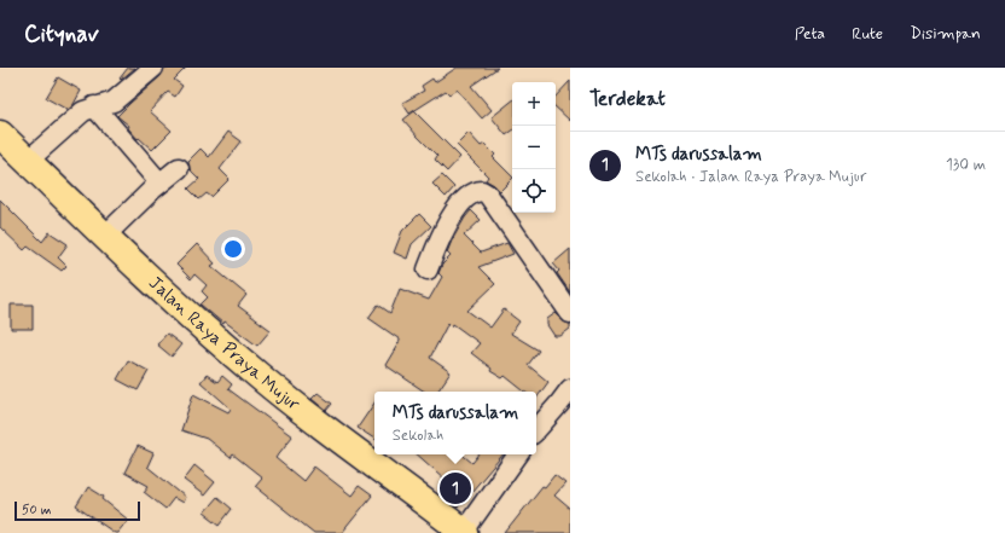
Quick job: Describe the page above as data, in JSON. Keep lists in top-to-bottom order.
{
  "streets": {
    "main road": ["Jalan Raya Praya Mujur"]
  },
  "scale_bar": "50 m",
  "page": {
    "header": "Citynav",
    "nav": ["Peta", "Rute", "Disimpan"],
    "heading": "Terdekat",
    "map_buttons": ["+", "−"],
    "list": [
      {
        "mark": "1",
        "name": "MTs darussalam",
        "note": "Sekolah · Jalan Raya Praya Mujur",
        "value": "130 m"
      }
    ],
    "popup": ["MTs darussalam", "Sekolah"],
    "pins": "1",
    "scale": "50 m"
  }
}
